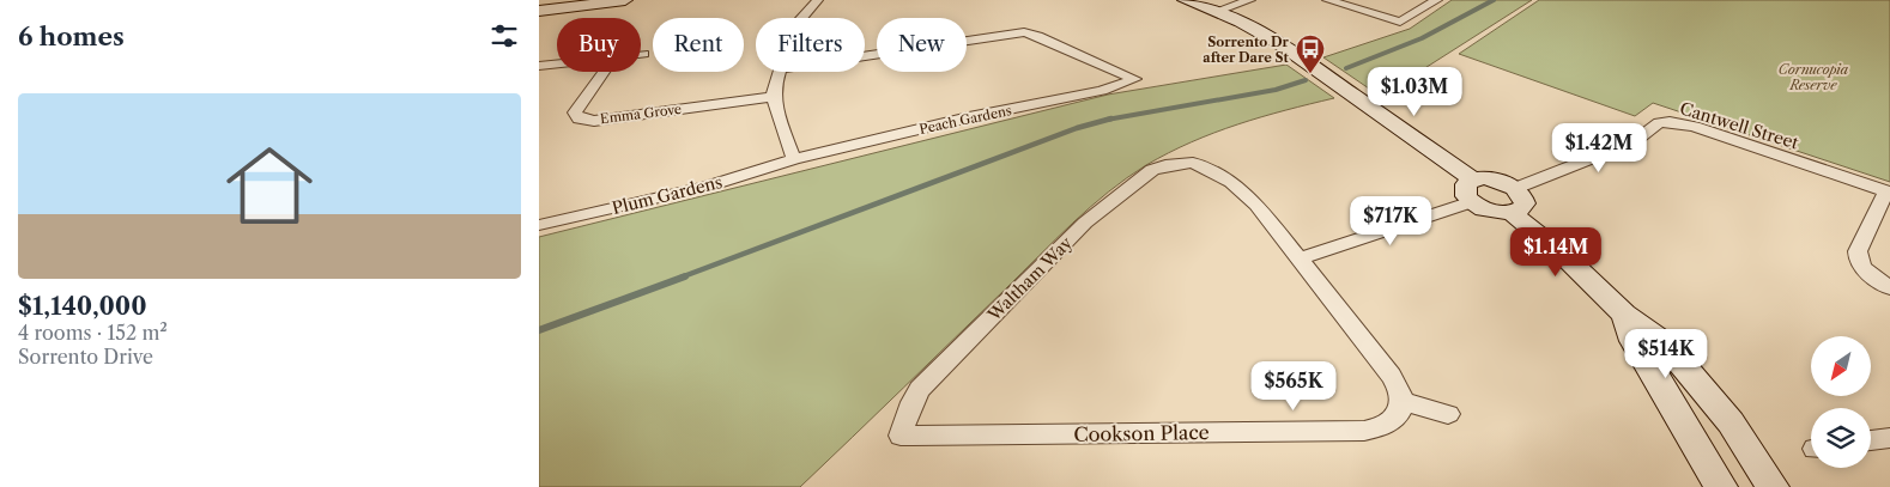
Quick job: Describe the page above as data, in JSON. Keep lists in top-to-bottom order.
{
  "streets": {
    "street": [
      "Emma Grove",
      "Peach Gardens",
      "Cantwell Street",
      "Plum Gardens",
      "Waltham Way",
      "Cookson Place"
    ]
  },
  "crossings": [
    ["Peach Gardens", "Plum Gardens"],
    ["Waltham Way", "Cookson Place"]
  ],
  "parks": ["Cornucopia Reserve"],
  "places": {
    "bus stop": ["Sorrento Dr after Dare St"]
  },
  "north": "bottom left",
  "page": {
    "heading": "6 homes",
    "chip": [
      "Buy",
      "Rent",
      "Filters",
      "New"
    ],
    "price": [
      "$1.03M",
      "$1.42M",
      "$717K",
      "$1.14M",
      "$514K",
      "$565K"
    ],
    "list": [
      {
        "name": "$1,140,000",
        "note": "4 rooms · 152 m² · Sorrento Drive"
      }
    ]
  }
}
